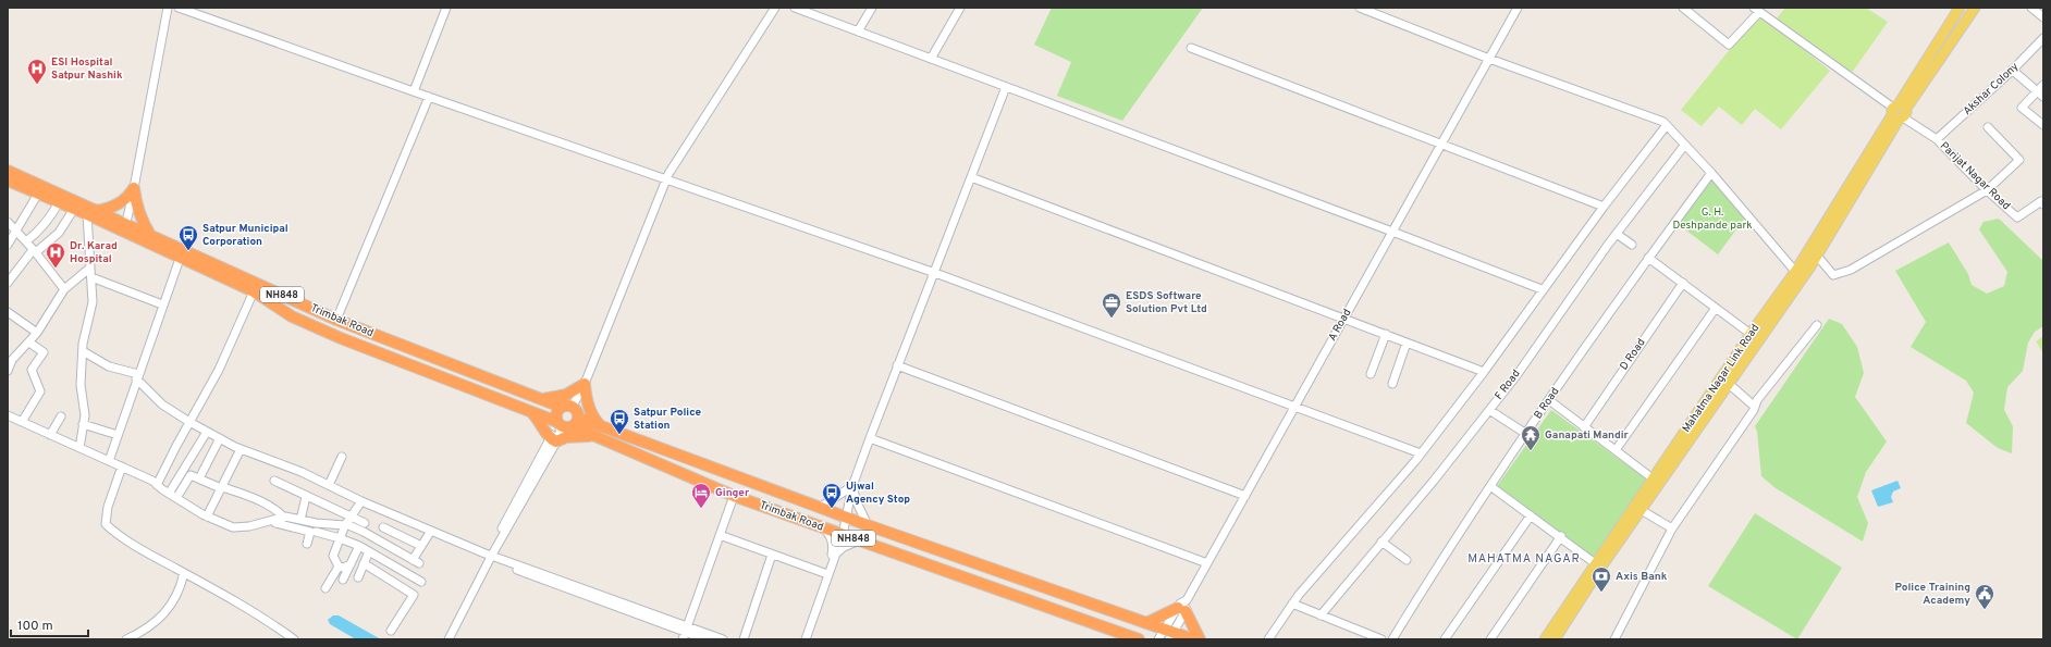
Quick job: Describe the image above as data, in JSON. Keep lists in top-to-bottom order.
{
  "streets": {
    "highway": ["NH848", "Trimbak Road"],
    "main road": ["Mahatma Nagar Link Road"],
    "street": [
      "Akshar Colony",
      "Parijat Nagar Road",
      "A Road",
      "D Road",
      "F Road",
      "B Road"
    ]
  },
  "crossings": [
    ["Akshar Colony", "Parijat Nagar Road"],
    ["Parijat Nagar Road", "Mahatma Nagar Link Road"],
    ["NH848", "Trimbak Road"],
    ["NH848", "A Road"]
  ],
  "districts": ["MAHATMA NAGAR"],
  "parks": ["G. H. Deshpande park"],
  "places": {
    "hospital": ["ESI Hospital Satpur Nashik", "Dr. Karad Hospital"],
    "bus stop": ["Satpur Municipal Corporation", "Satpur Police Station", "Ujwal Agency Stop"],
    "office": ["ESDS Software Solution Pvt Ltd"],
    "temple": ["Ganapati Mandir"],
    "hotel": ["Ginger"],
    "bank": ["Axis Bank"],
    "public building": ["Police Training Academy"]
  },
  "scale_bar": "100 m"
}
